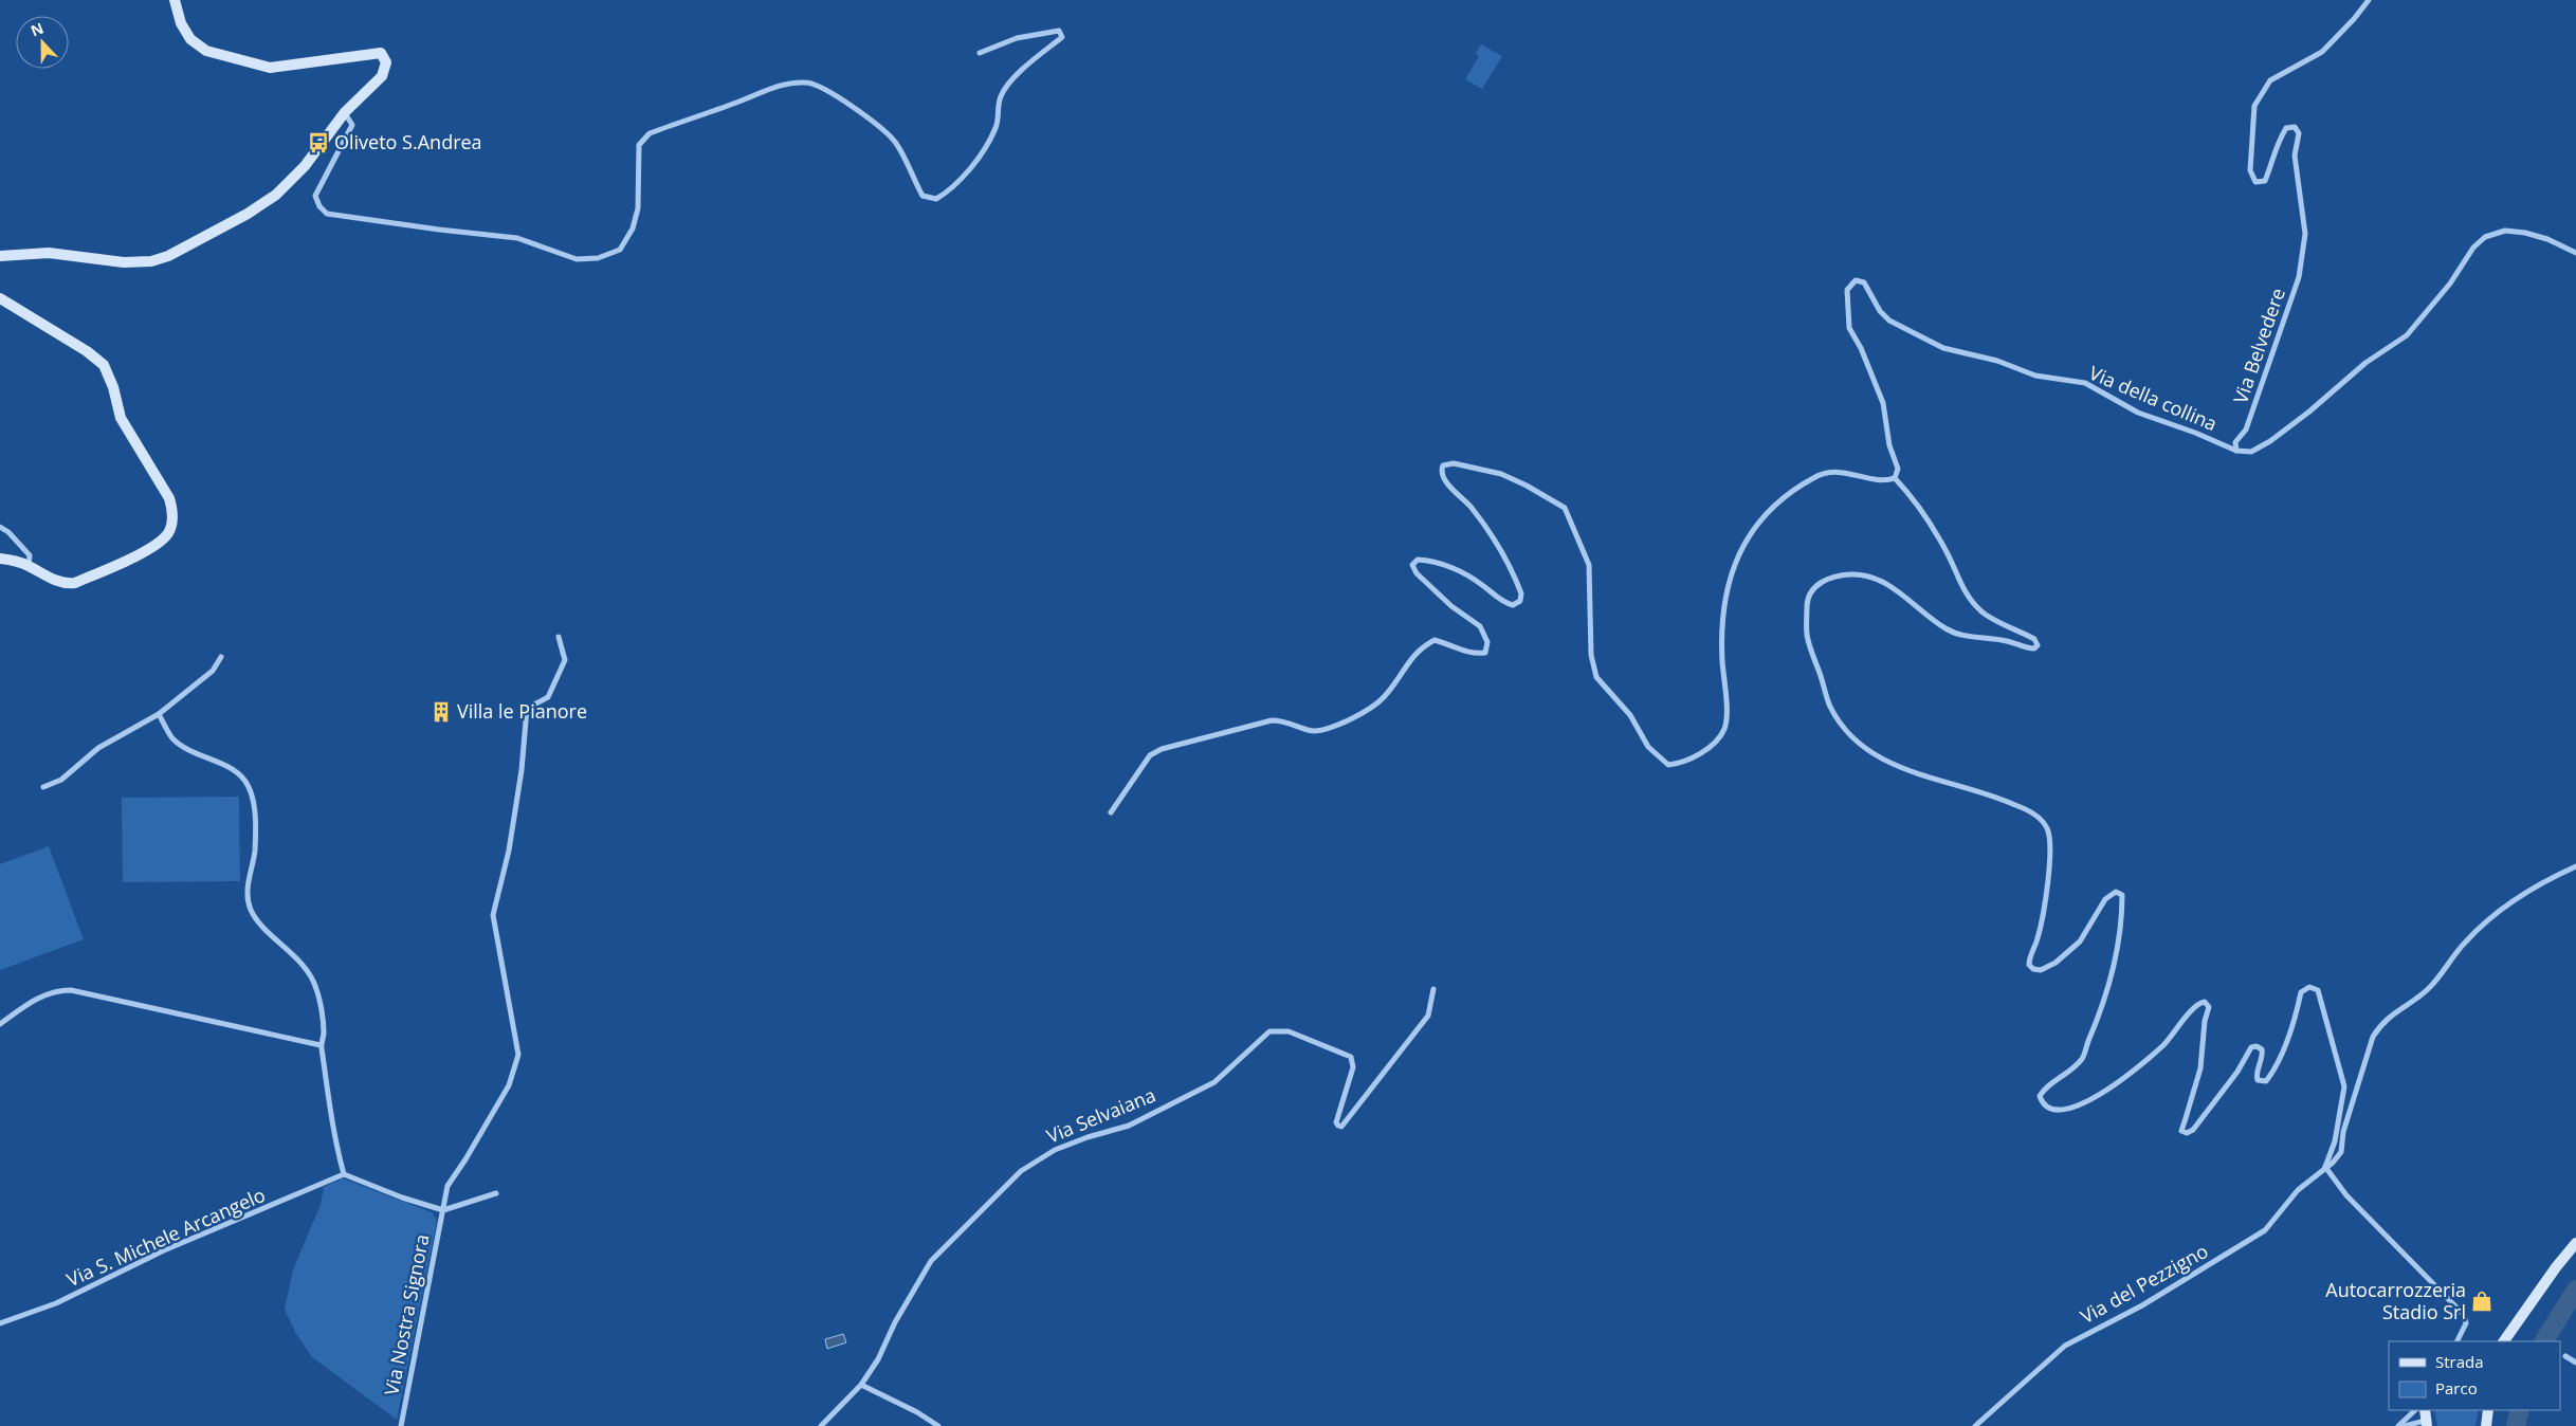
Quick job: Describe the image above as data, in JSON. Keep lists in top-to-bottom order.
{
  "streets": {
    "street": [
      "Via Belvedere",
      "Via della collina",
      "Via Selvaiana",
      "Via S. Michele Arcangelo",
      "Via del Pezzigno",
      "Via Nostra Signora"
    ]
  },
  "crossings": [
    ["Via Belvedere", "Via della collina"]
  ],
  "places": {
    "bus stop": ["Oliveto S.Andrea"],
    "building": ["Villa le Pianore"],
    "shop": ["Autocarrozzeria Stadio Srl"]
  },
  "legend": ["Strada", "Parco"],
  "north": "top"
}
